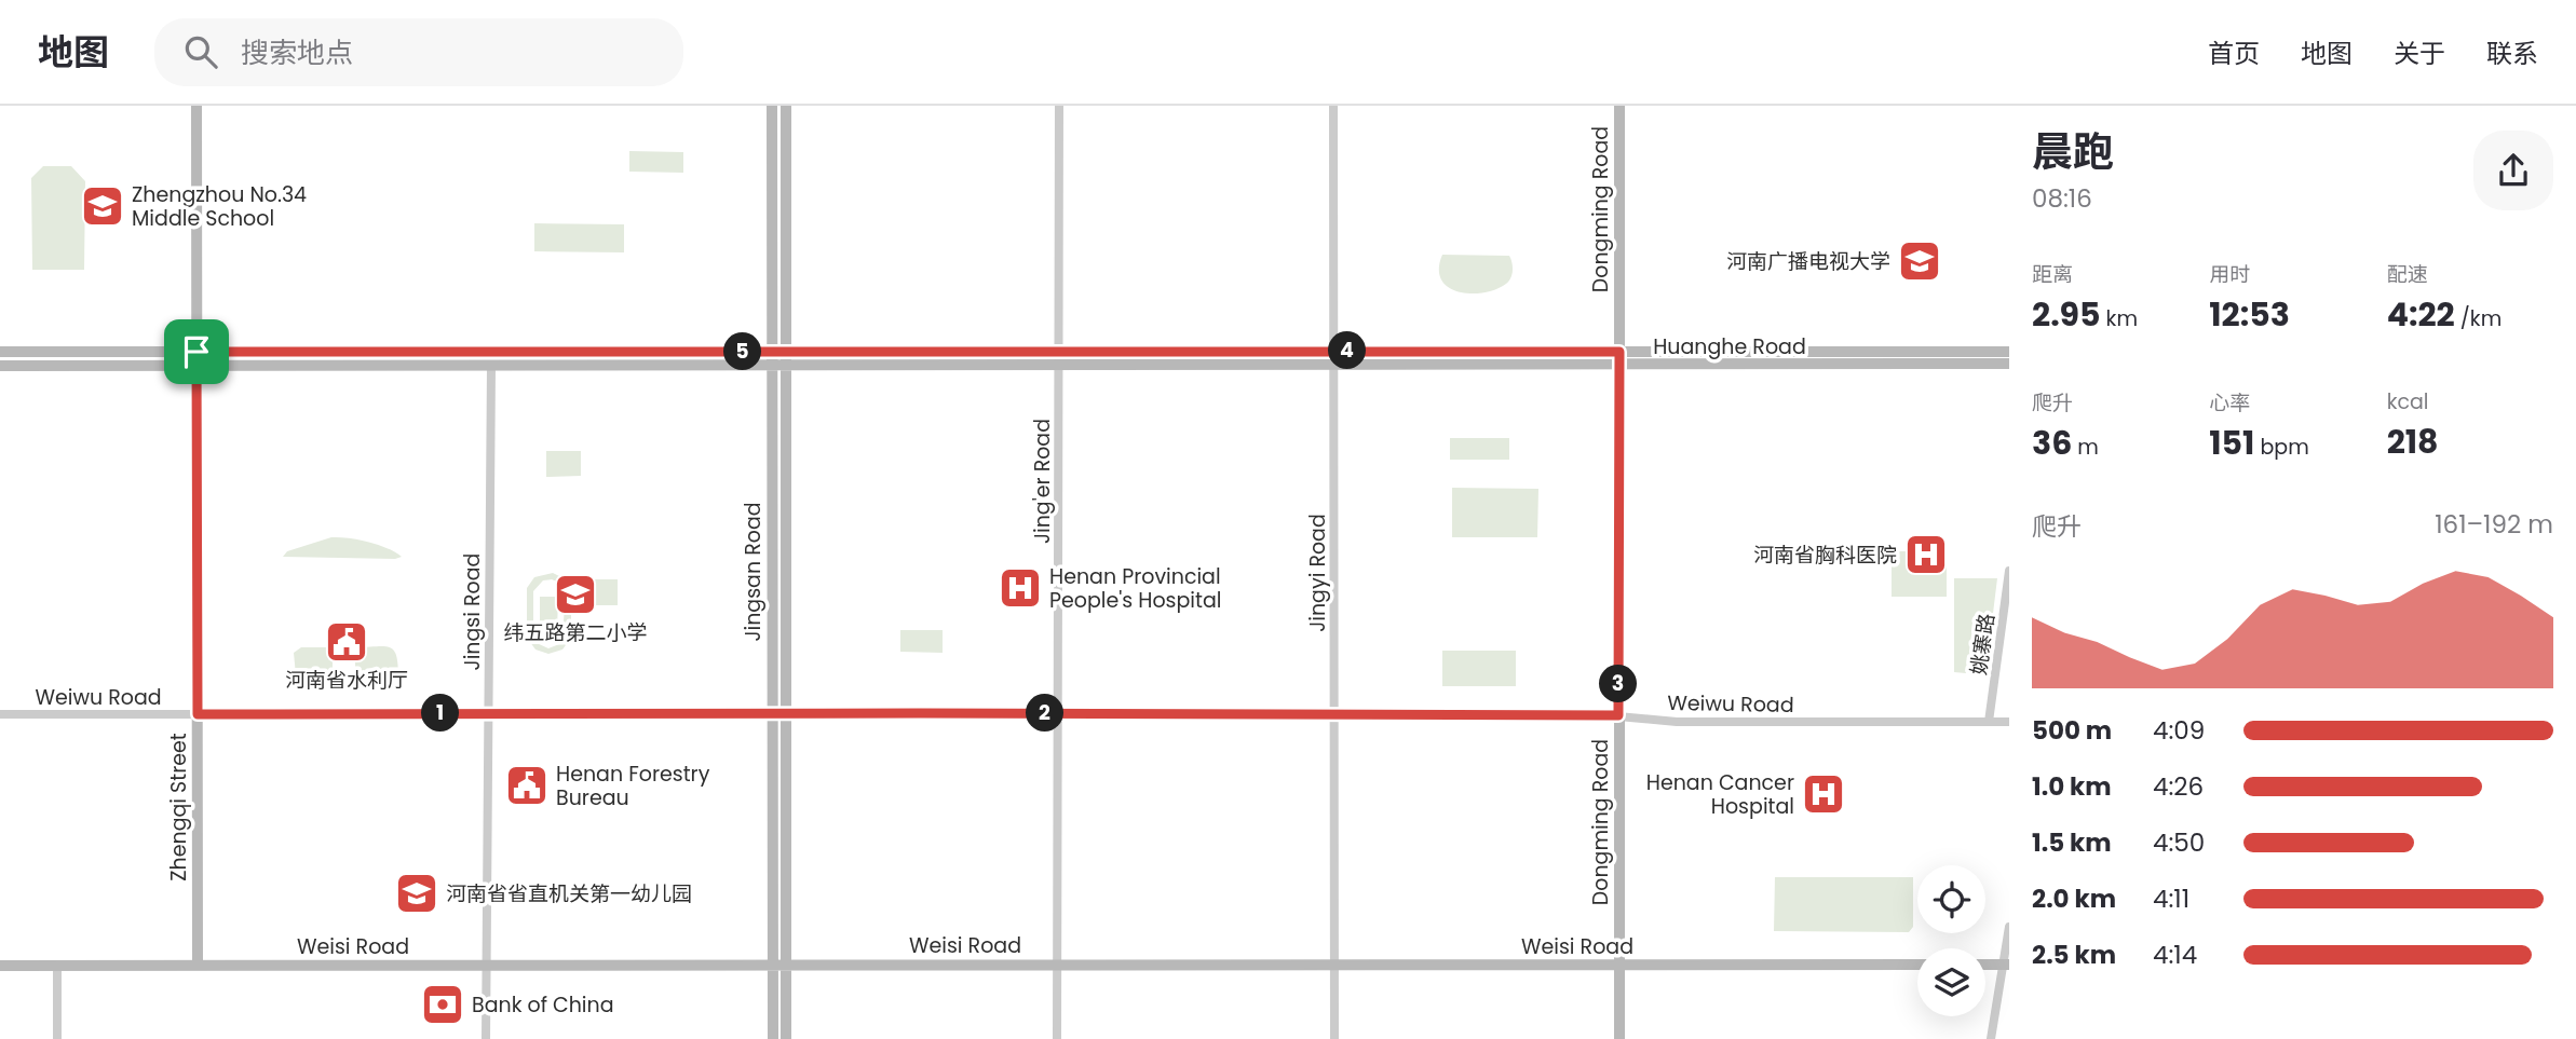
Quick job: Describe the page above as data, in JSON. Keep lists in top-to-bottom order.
{
  "streets": {
    "main road": [
      "Dongming Road",
      "Huanghe Road",
      "Jingsan Road",
      "Zhengqi Street",
      "Weisi Road"
    ],
    "street": [
      "Jing'er Road",
      "Jingyi Road",
      "Jingsi Road",
      "姚寨路",
      "Weiwu Road"
    ]
  },
  "crossings": [
    ["Dongming Road", "Huanghe Road"],
    ["Dongming Road", "Weiwu Road"],
    ["Dongming Road", "Weisi Road"],
    ["Huanghe Road", "Jing'er Road"],
    ["Huanghe Road", "Jingsan Road"],
    ["Huanghe Road", "Jingyi Road"],
    ["Huanghe Road", "Jingsi Road"],
    ["Huanghe Road", "Zhengqi Street"],
    ["Jing'er Road", "Weiwu Road"],
    ["Jing'er Road", "Weisi Road"],
    ["Jingsan Road", "Weiwu Road"],
    ["Jingsan Road", "Weisi Road"],
    ["Jingyi Road", "Weiwu Road"],
    ["Jingyi Road", "Weisi Road"],
    ["Jingsi Road", "Weiwu Road"],
    ["Jingsi Road", "Weisi Road"],
    ["姚寨路", "Weiwu Road"],
    ["Weiwu Road", "Zhengqi Street"],
    ["Zhengqi Street", "Weisi Road"]
  ],
  "places": {
    "school or university": [
      "Zhengzhou No.34 Middle School",
      "河南广播电视大学",
      "纬五路第二小学",
      "河南省省直机关第一幼儿园"
    ],
    "hospital": ["河南省胸科医院", "Henan Provincial People's Hospital", "Henan Cancer Hospital"],
    "public building": ["河南省水利厅", "Henan Forestry Bureau"],
    "bank": ["Bank of China"]
  },
  "page": {
    "header": "地图",
    "search": "搜索地点",
    "nav": [
      "首页",
      "地图",
      "关于",
      "联系"
    ],
    "heading": ["晨跑", "08:16"],
    "stats": [
      ["距离", "2.95 km"],
      ["用时", "12:53"],
      ["配速", "4:22 /km"],
      ["爬升", "36 m"],
      ["心率", "151 bpm"],
      ["kcal", "218"]
    ],
    "pins": [
      "4",
      "5",
      "3",
      "1",
      "2"
    ],
    "chart": ["爬升", "161–192 m"],
    "list": [
      {
        "name": "500 m",
        "note": "4:09"
      },
      {
        "name": "1.0 km",
        "note": "4:26"
      },
      {
        "name": "1.5 km",
        "note": "4:50"
      },
      {
        "name": "2.0 km",
        "note": "4:11"
      },
      {
        "name": "2.5 km",
        "note": "4:14"
      }
    ]
  }
}
